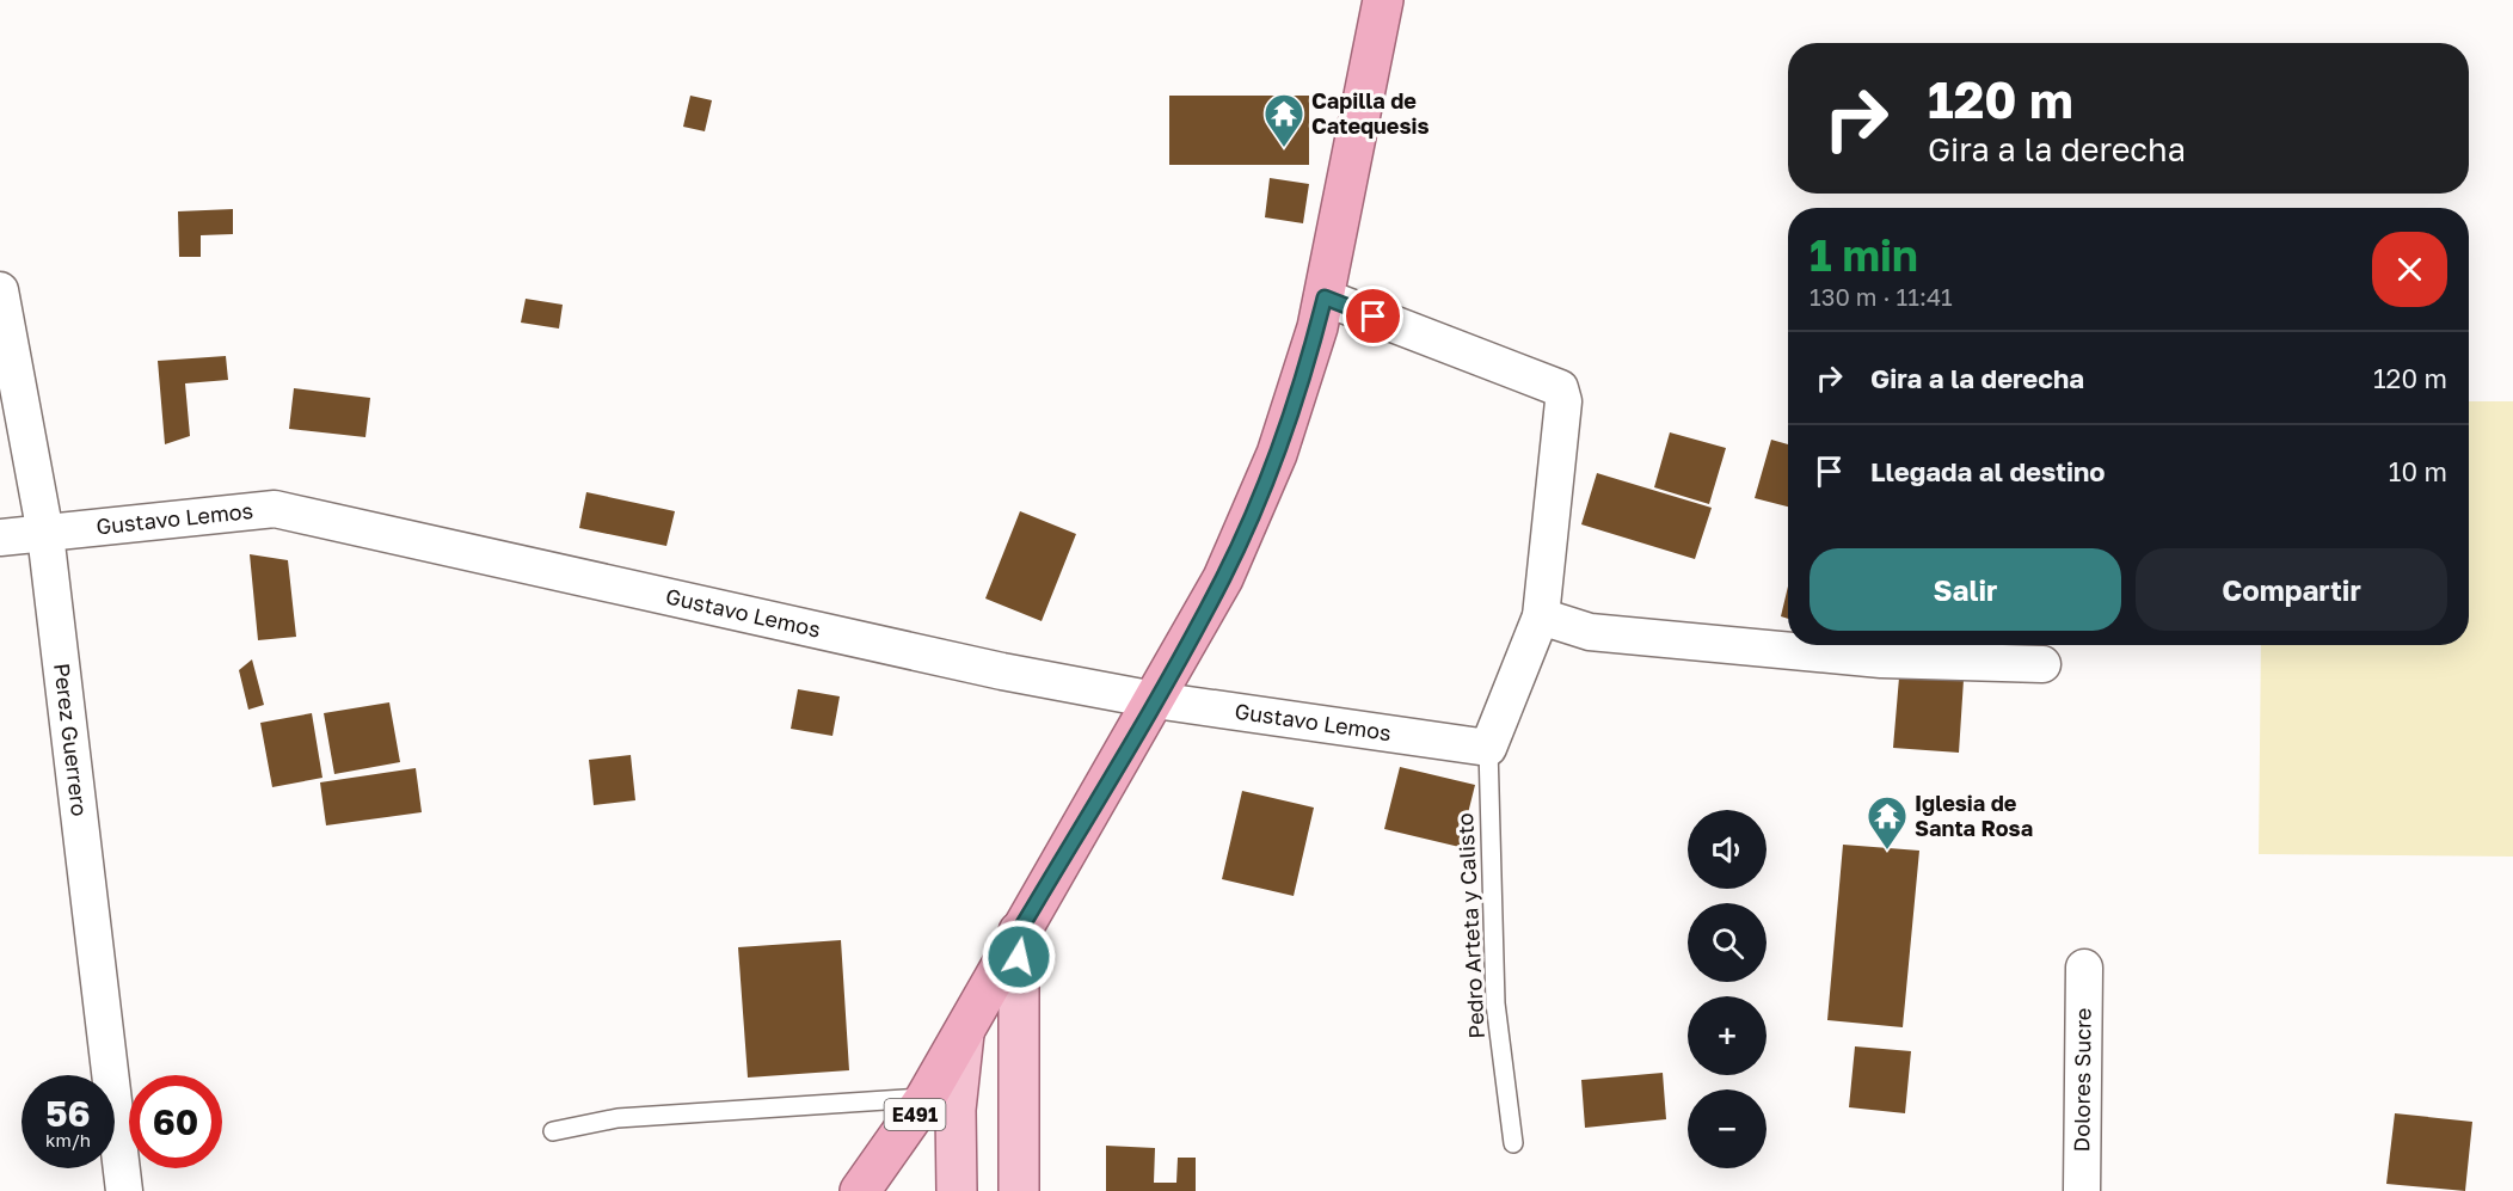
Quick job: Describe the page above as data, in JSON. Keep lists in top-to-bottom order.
{
  "streets": {
    "highway": ["E491"],
    "street": ["Gustavo Lemos", "Perez Guerrero", "Dolores Sucre"],
    "lane": ["Pedro Arteta y Calisto"]
  },
  "crossings": [
    ["Gustavo Lemos", "Perez Guerrero"],
    ["Gustavo Lemos", "Pedro Arteta y Calisto"],
    ["Gustavo Lemos", "E491"]
  ],
  "places": {
    "temple": ["Capilla de Catequesis", "Iglesia de Santa Rosa"]
  },
  "page": {
    "turn": ["120 m", "Gira a la derecha"],
    "heading": ["1 min", "130 m · 11:41"],
    "list": [
      {
        "name": "Gira a la derecha",
        "value": "120 m"
      },
      {
        "name": "Llegada al destino",
        "value": "10 m"
      }
    ],
    "buttons": ["Salir", "Compartir"],
    "map_buttons": ["+", "−"],
    "speed": "56 km/h",
    "limit": "60"
  }
}
